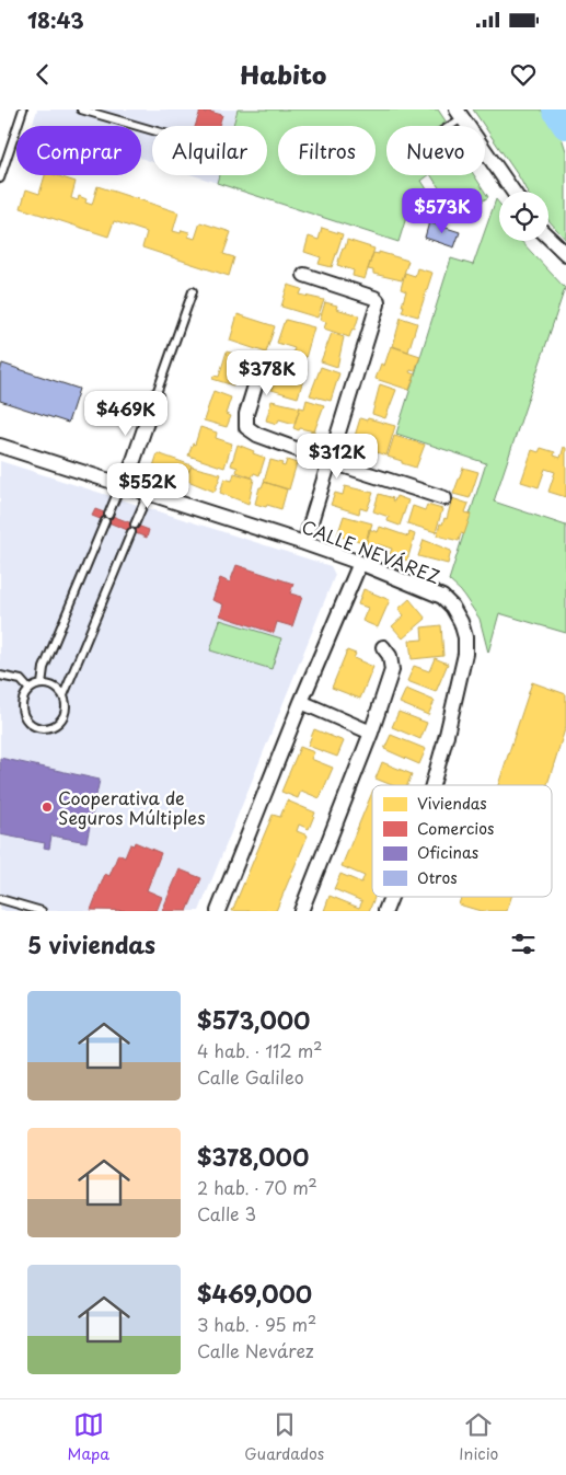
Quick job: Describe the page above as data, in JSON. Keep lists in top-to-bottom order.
{
  "streets": {
    "street": ["CALLE NEVÁREZ"]
  },
  "places": ["Cooperativa de Seguros Múltiples"],
  "legend": [
    "Viviendas",
    "Comercios",
    "Oficinas",
    "Otros"
  ],
  "page": {
    "status": "18:43",
    "header": "Habito",
    "chip": [
      "Comprar",
      "Alquilar",
      "Filtros",
      "Nuevo"
    ],
    "price": [
      "$573K",
      "$378K",
      "$469K",
      "$312K",
      "$552K"
    ],
    "heading": "5 viviendas",
    "list": [
      {
        "name": "$573,000",
        "note": "4 hab. · 112 m² · Calle Galileo"
      },
      {
        "name": "$378,000",
        "note": "2 hab. · 70 m² · Calle 3"
      },
      {
        "name": "$469,000",
        "note": "3 hab. · 95 m² · Calle Nevárez"
      }
    ],
    "tabs": ["Mapa", "Guardados", "Inicio"]
  }
}
